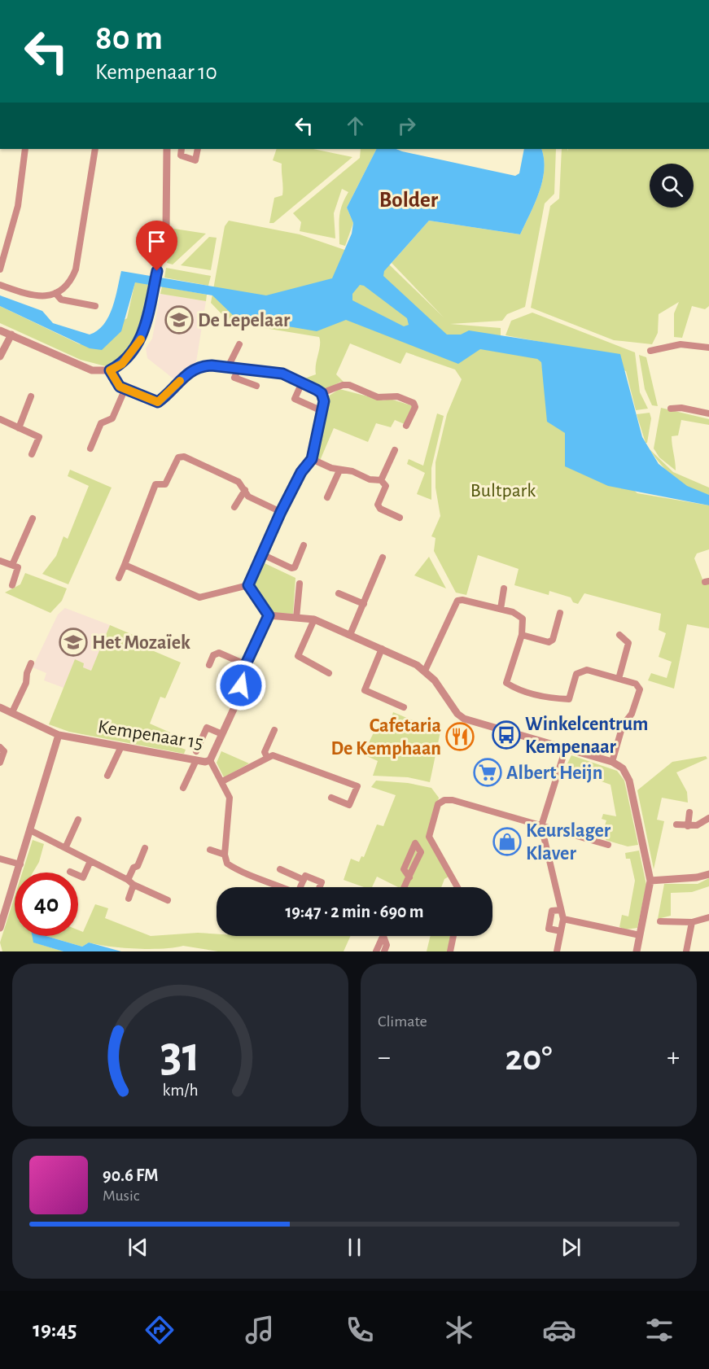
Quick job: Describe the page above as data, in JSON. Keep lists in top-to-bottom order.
{
  "streets": {
    "street": ["Kempenaar 15"]
  },
  "districts": ["Bolder"],
  "parks": ["Bultpark"],
  "places": {
    "school or university": ["De Lepelaar", "Het Mozaïek"],
    "bus stop": ["Winkelcentrum Kempenaar"],
    "restaurant": ["Cafetaria De Kemphaan"],
    "supermarket": ["Albert Heijn"],
    "shop": ["Keurslager Klaver"]
  },
  "page": {
    "turn": ["80 m", "Kempenaar 10"],
    "limit": "40",
    "trip": "19:47 · 2 min · 690 m",
    "tile": "Climate",
    "heat": ["−", "20°", "+"],
    "song": ["90.6 FM", "Music"],
    "tabs": "19:45",
    "gauge": ["31", "km/h"]
  }
}
